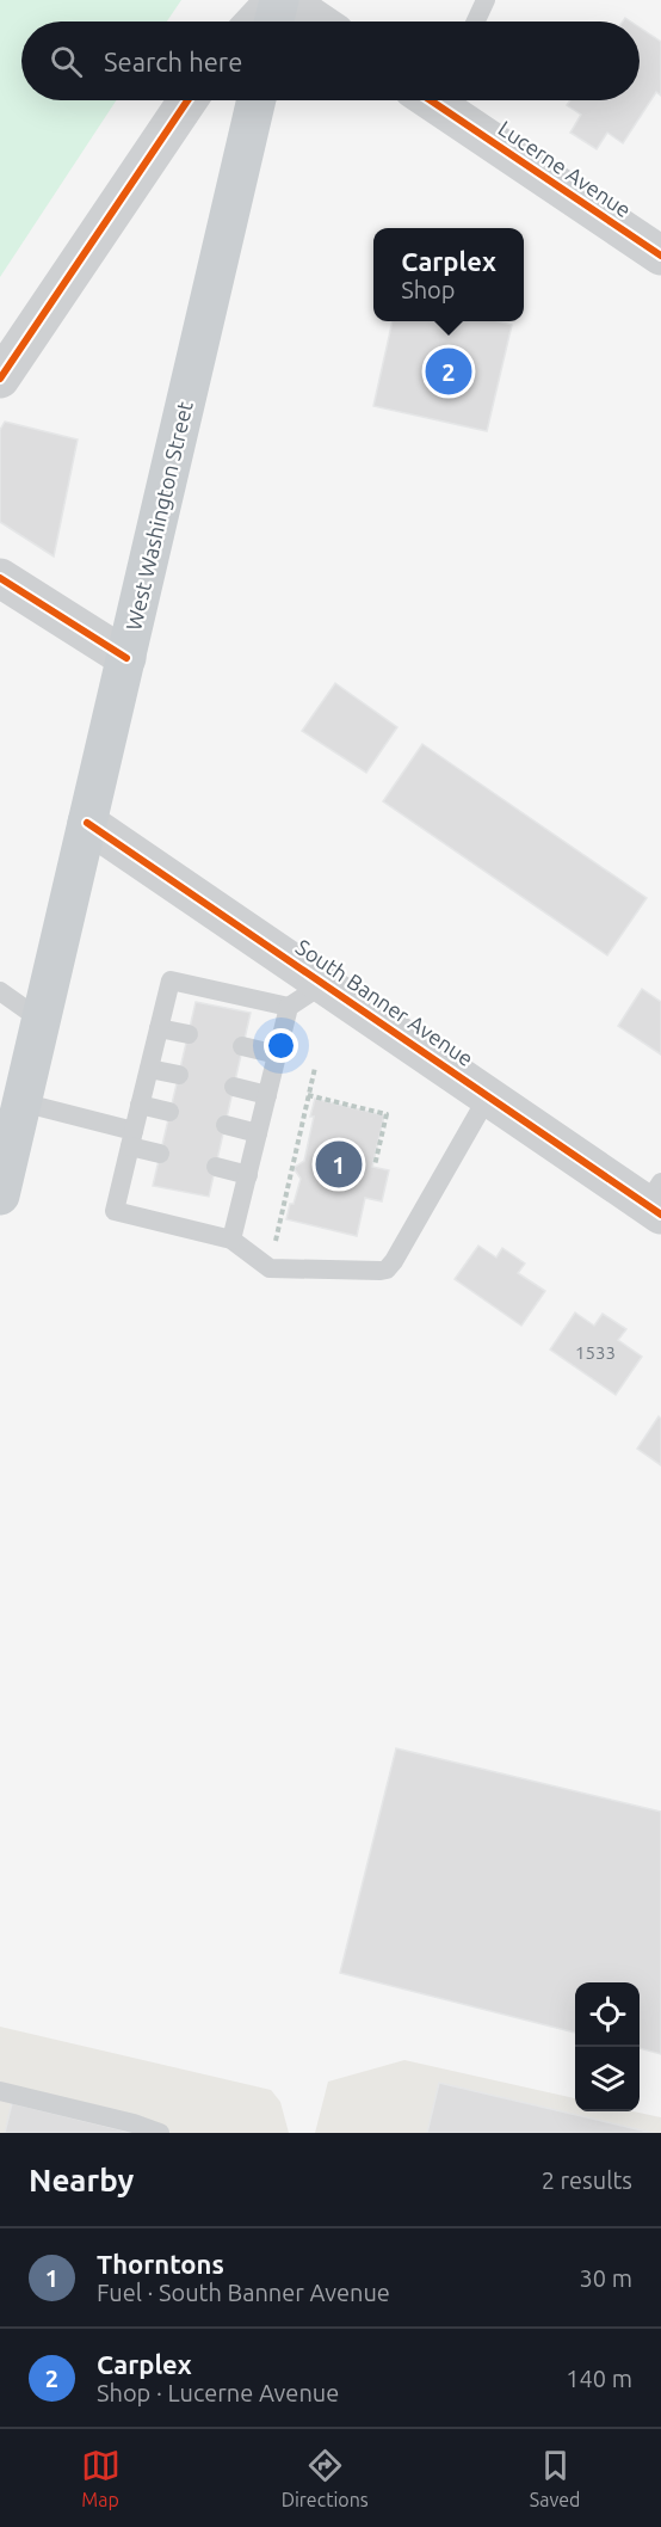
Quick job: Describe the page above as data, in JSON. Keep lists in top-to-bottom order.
{
  "streets": {
    "main road": ["West Washington Street"],
    "street": ["Lucerne Avenue", "South Banner Avenue"]
  },
  "crossings": [
    ["West Washington Street", "South Banner Avenue"]
  ],
  "house_numbers": ["1533"],
  "page": {
    "search": "Search here",
    "popup": ["Carplex", "Shop"],
    "pins": ["2", "1"],
    "heading": ["Nearby", "2 results"],
    "list": [
      {
        "mark": "1",
        "name": "Thorntons",
        "note": "Fuel · South Banner Avenue",
        "value": "30 m"
      },
      {
        "mark": "2",
        "name": "Carplex",
        "note": "Shop · Lucerne Avenue",
        "value": "140 m"
      }
    ],
    "nav": ["Map", "Directions", "Saved"]
  }
}
